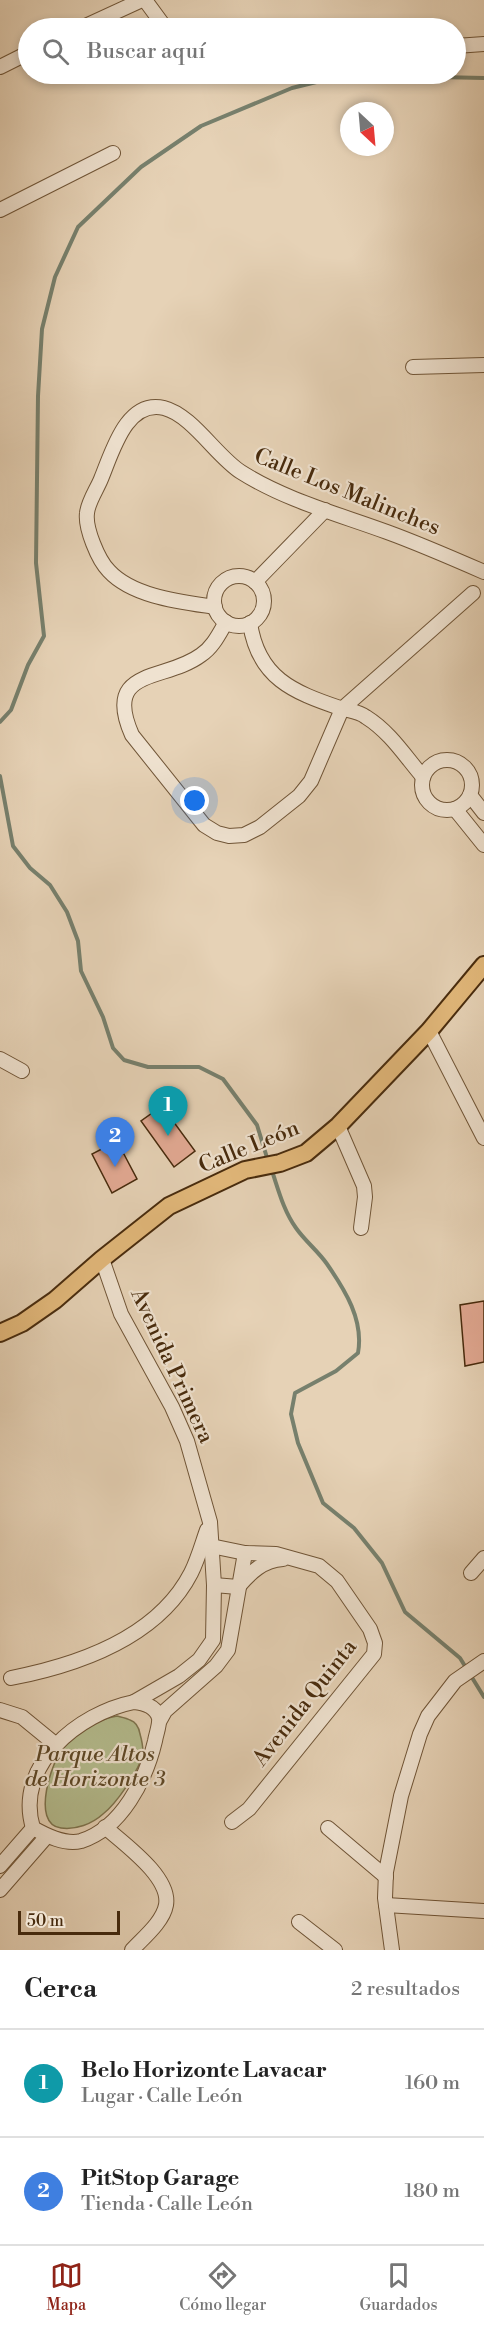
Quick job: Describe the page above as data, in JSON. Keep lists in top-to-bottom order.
{
  "streets": {
    "main road": ["Calle León"],
    "street": ["Calle Los Malinches", "Avenida Primera", "Avenida Quinta"]
  },
  "crossings": [
    ["Calle León", "Avenida Primera"],
    ["Avenida Primera", "Avenida Quinta"]
  ],
  "parks": ["Parque Altos de Horizonte 3"],
  "scale_bar": "50 m",
  "north": "bottom right",
  "page": {
    "search": "Buscar aquí",
    "pins": ["1", "2"],
    "scale": "50 m",
    "heading": ["Cerca", "2 resultados"],
    "list": [
      {
        "mark": "1",
        "name": "Belo Horizonte Lavacar",
        "note": "Lugar · Calle León",
        "value": "160 m"
      },
      {
        "mark": "2",
        "name": "PitStop Garage",
        "note": "Tienda · Calle León",
        "value": "180 m"
      }
    ],
    "nav": ["Mapa", "Cómo llegar", "Guardados"]
  }
}
